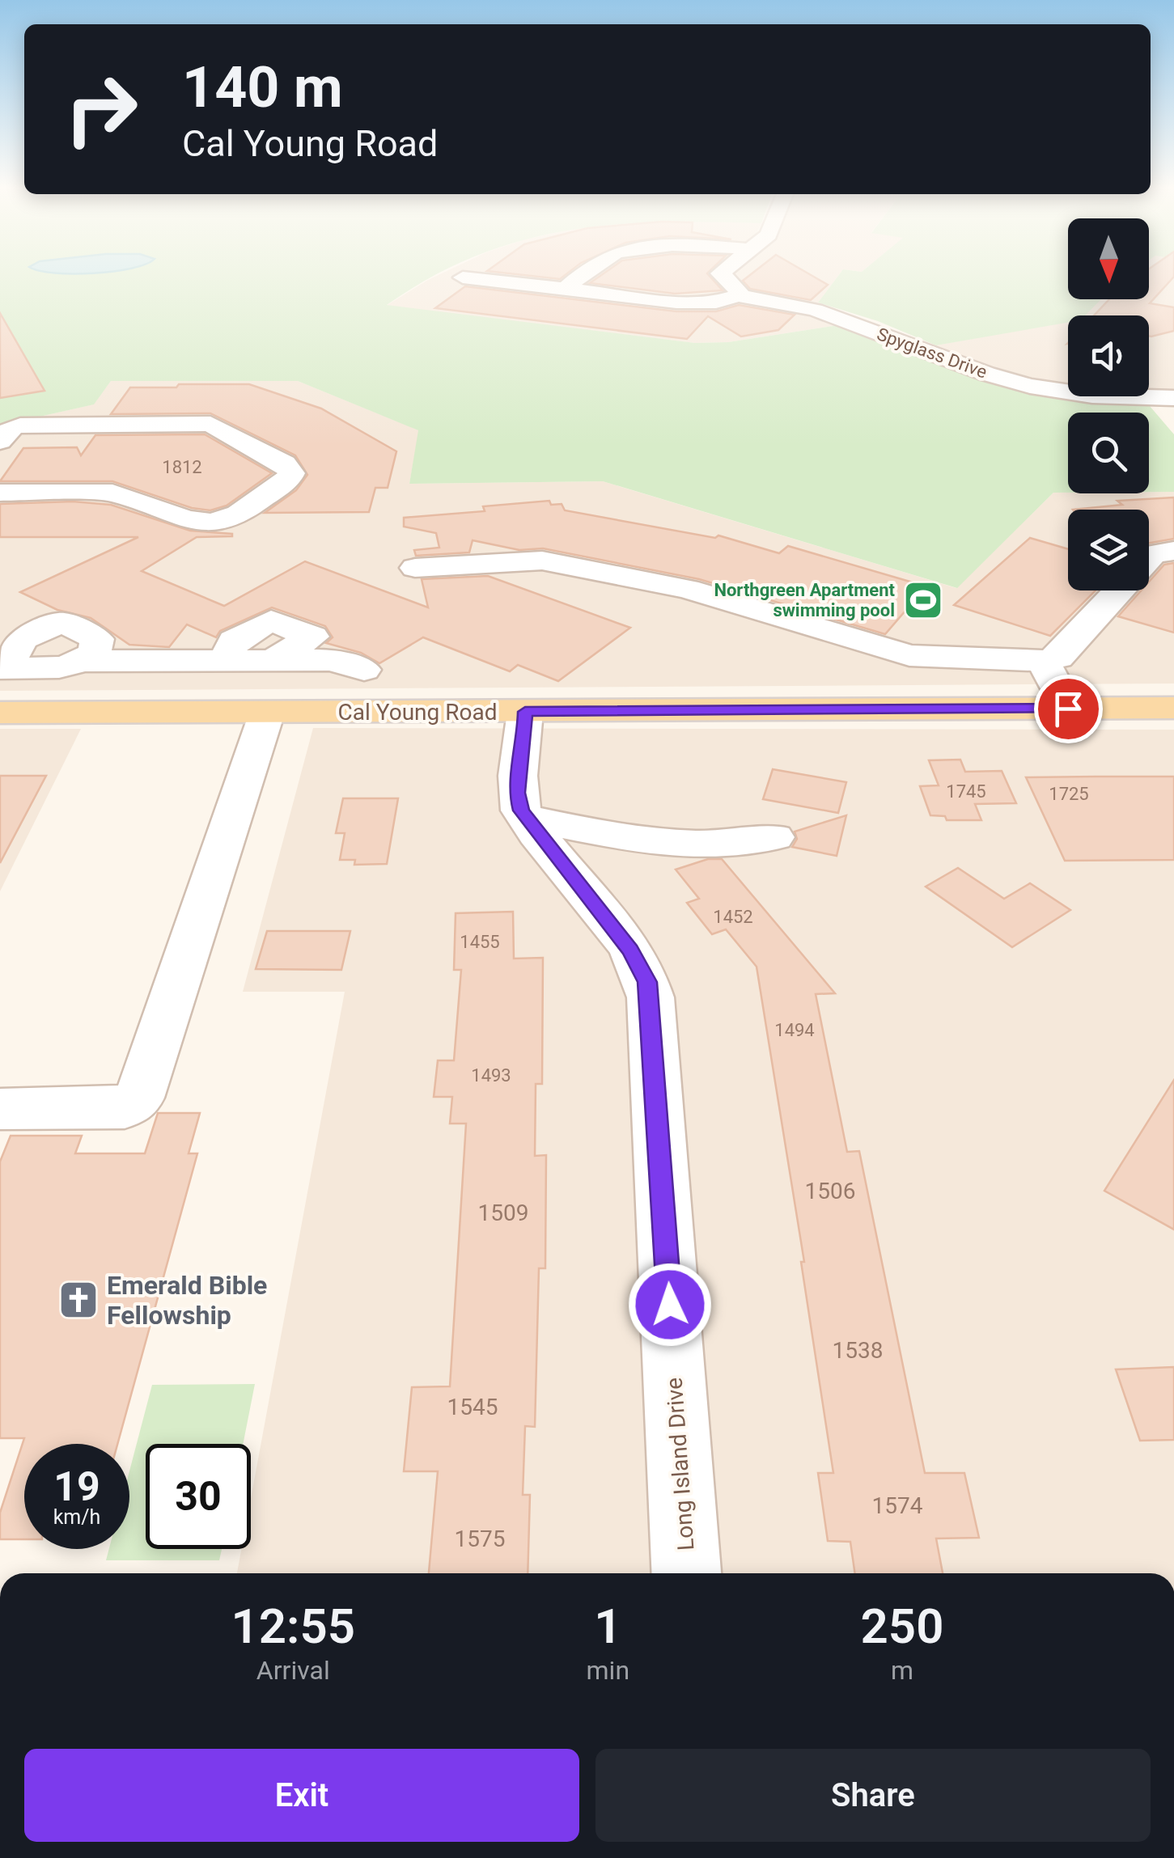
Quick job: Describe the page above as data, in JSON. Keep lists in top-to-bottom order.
{
  "streets": {
    "main road": ["Cal Young Road"],
    "street": ["Spyglass Drive", "Long Island Drive"]
  },
  "crossings": [
    ["Cal Young Road", "Long Island Drive"]
  ],
  "places": {
    "sports": ["Northgreen Apartment swimming pool"],
    "church": ["Emerald Bible Fellowship"]
  },
  "house_numbers": [
    "1812",
    "1745",
    "1725",
    "1452",
    "1455",
    "1494",
    "1493",
    "1506",
    "1509",
    "1538",
    "1545",
    "1574",
    "1575"
  ],
  "north": "bottom",
  "page": {
    "turn": ["140 m", "Cal Young Road"],
    "speed": "19 km/h",
    "limit": "30",
    "eta": [
      "12:55",
      "Arrival",
      "1",
      "min",
      "250",
      "m"
    ],
    "buttons": ["Exit", "Share"]
  }
}
